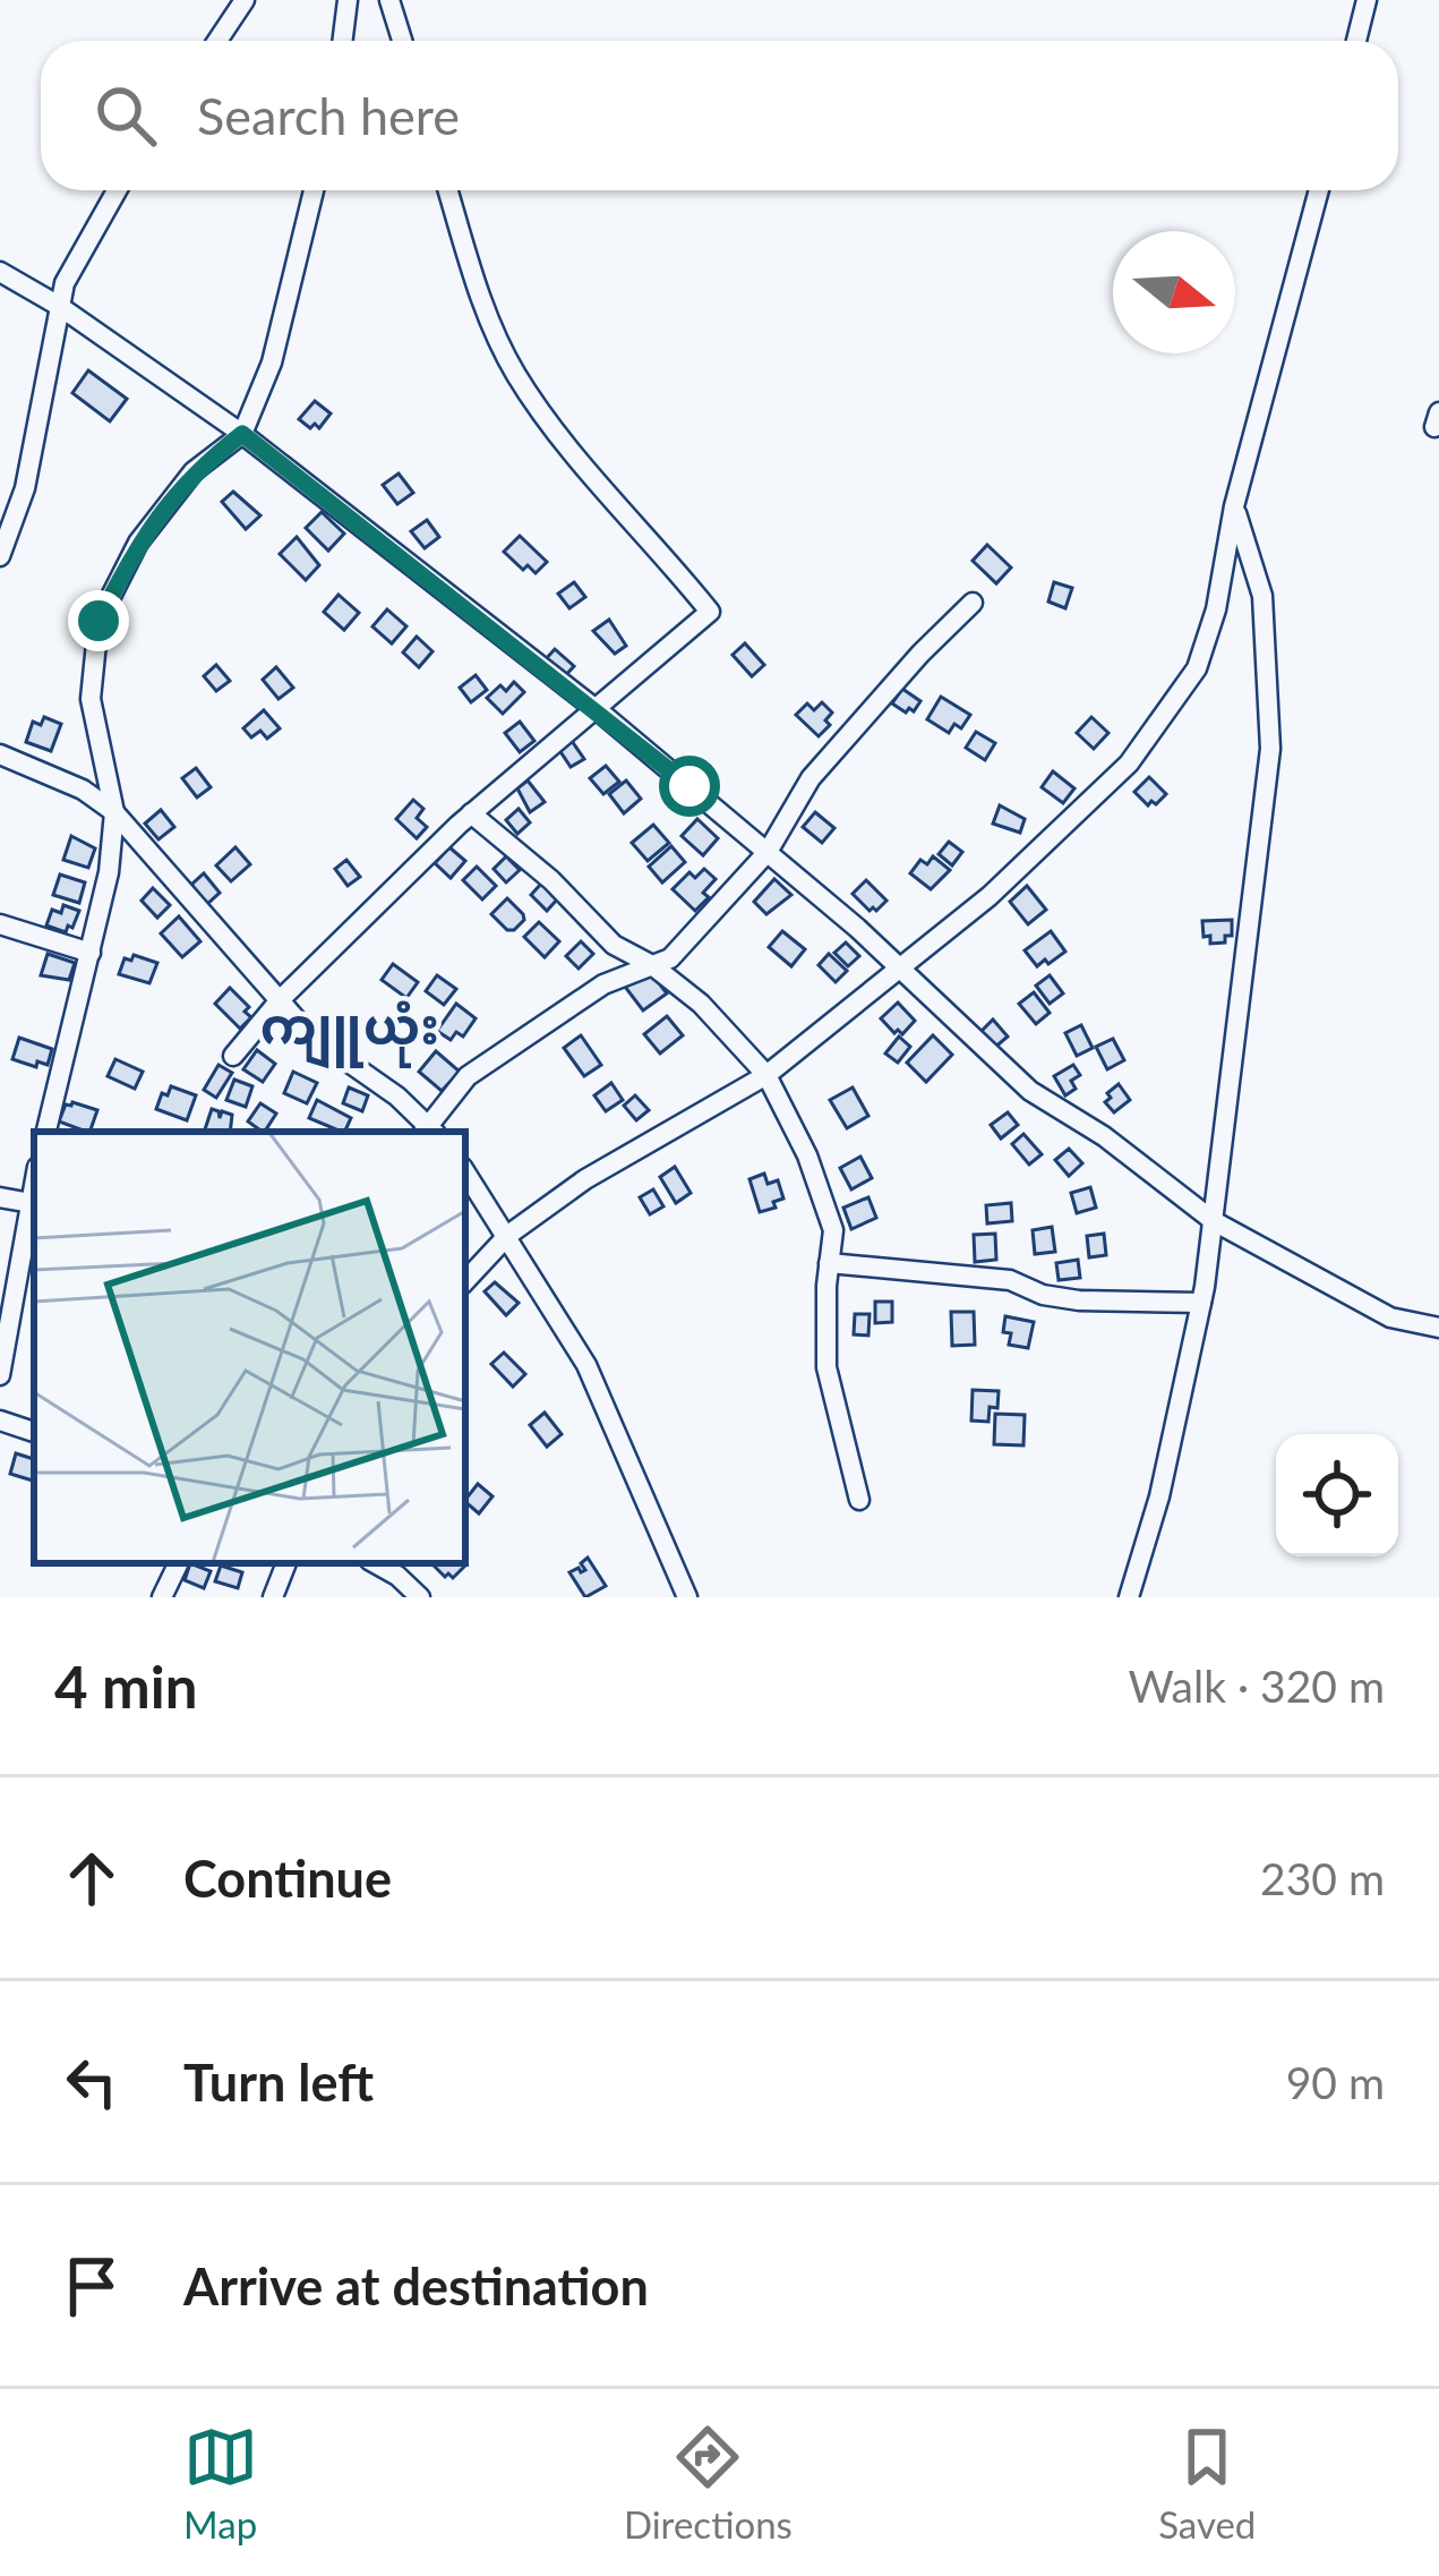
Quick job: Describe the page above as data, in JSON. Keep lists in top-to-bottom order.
{
  "districts": ["ကျူယုံး"],
  "north": "right",
  "page": {
    "search": "Search here",
    "heading": ["4 min", "Walk · 320 m"],
    "list": [
      ["Continue", "230 m"],
      ["Turn left", "90 m"],
      "Arrive at destination"
    ],
    "nav": ["Map", "Directions", "Saved"]
  }
}
